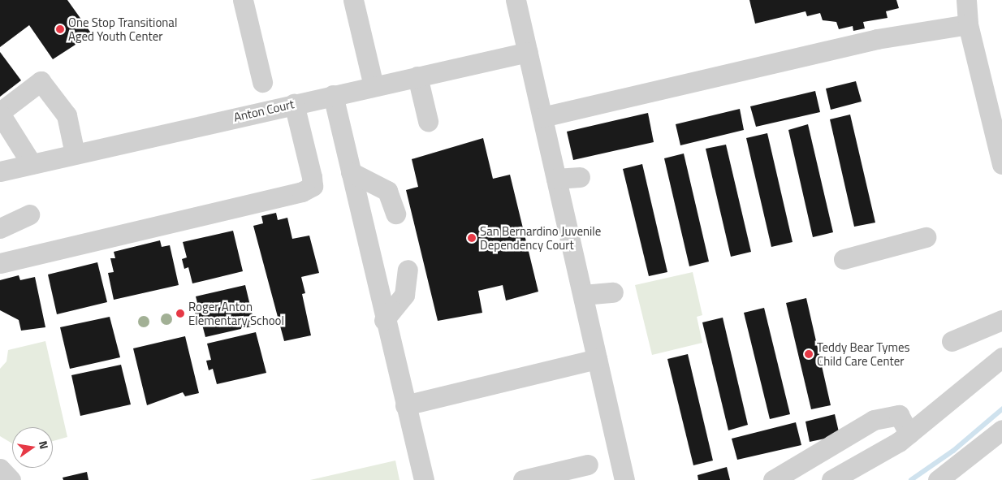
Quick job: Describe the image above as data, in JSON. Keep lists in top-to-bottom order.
{
  "streets": {
    "street": ["Anton Court"]
  },
  "places": [
    "One Stop Transitional Aged Youth Center",
    "San Bernardino Juvenile Dependency Court",
    "Roger Anton Elementary School",
    "Teddy Bear Tymes Child Care Center"
  ],
  "north": "right"
}
